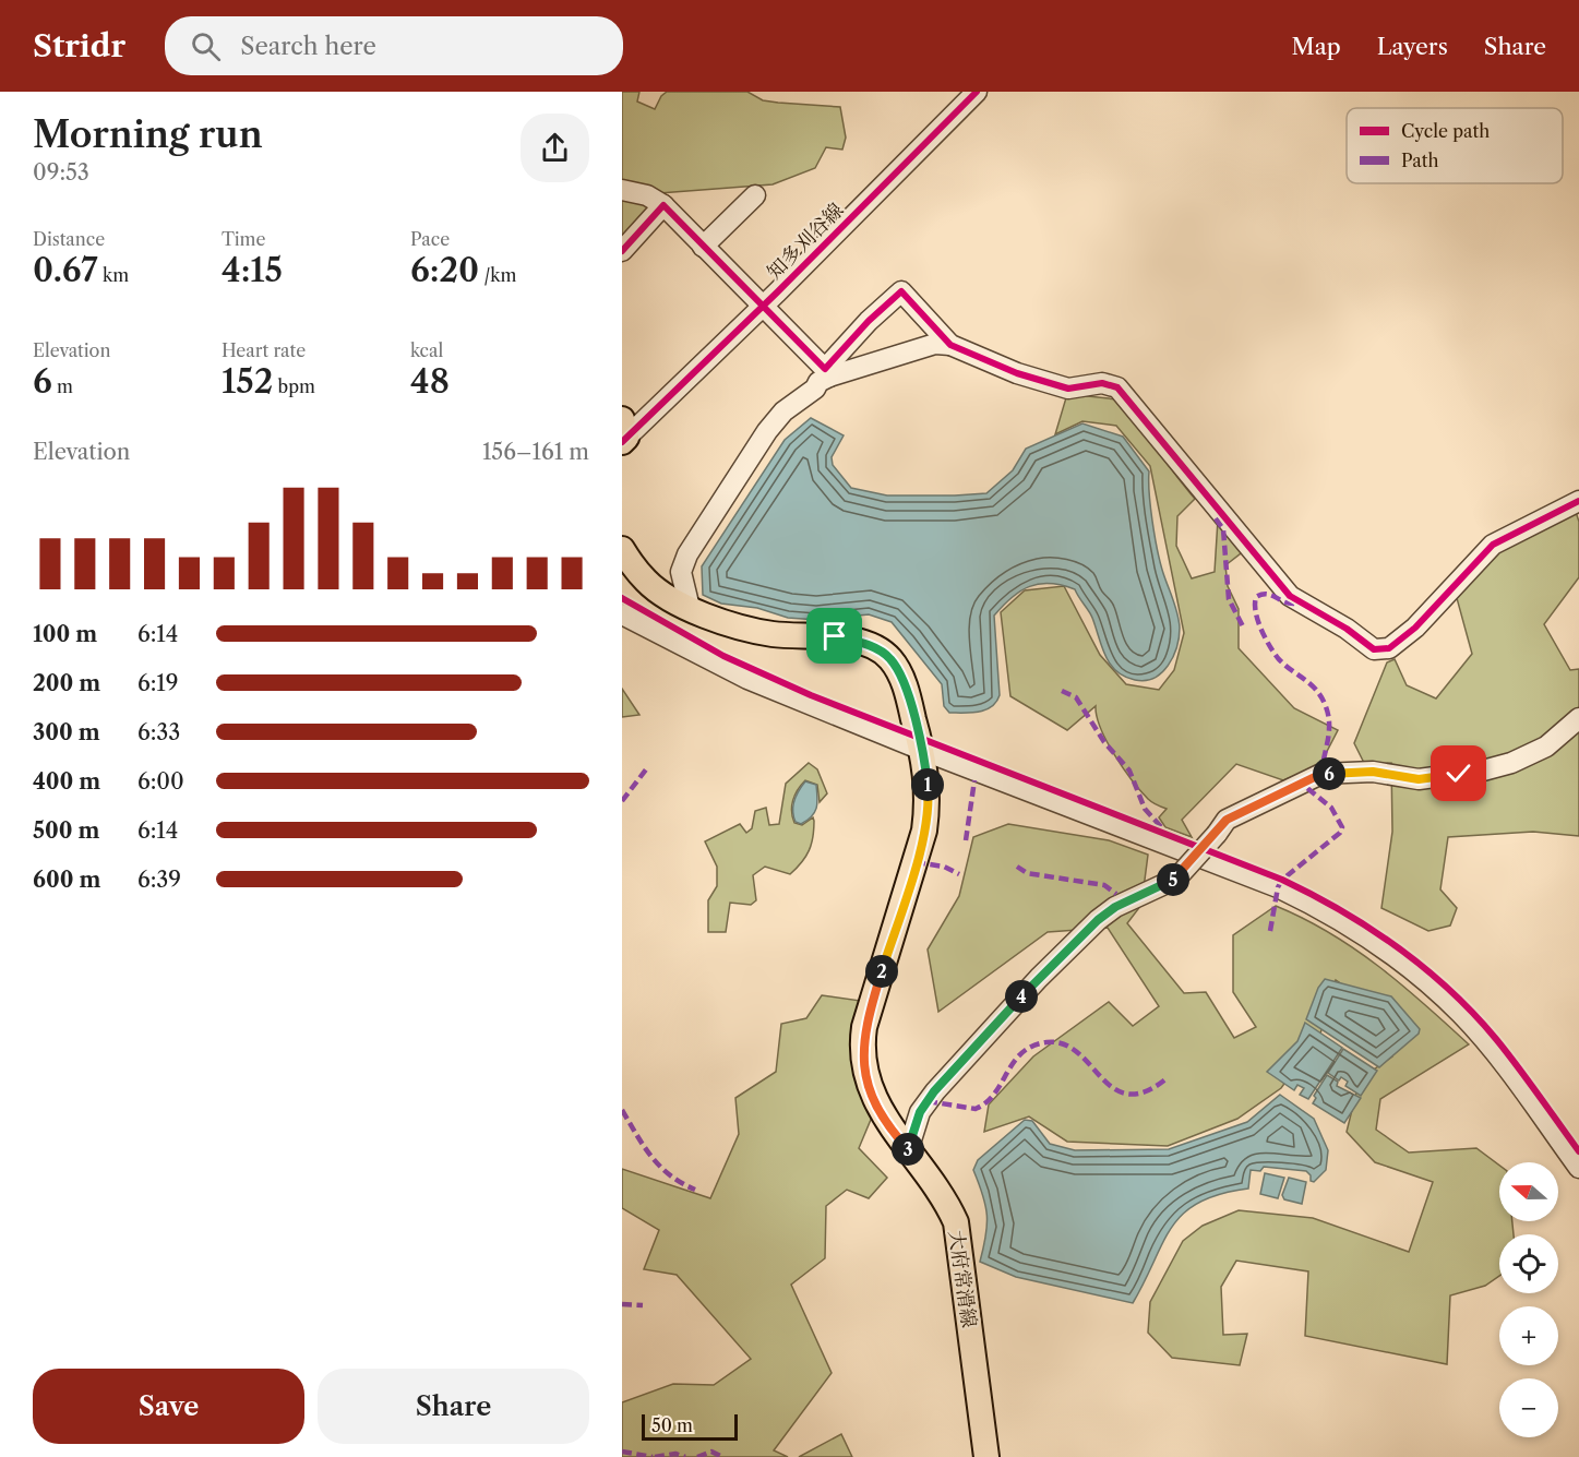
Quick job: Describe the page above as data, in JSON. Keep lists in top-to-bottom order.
{
  "streets": {
    "main road": ["大府常滑線"],
    "street": ["知多刈谷線"]
  },
  "legend": ["Cycle path", "Path"],
  "scale_bar": "50 m",
  "north": "left",
  "page": {
    "header": "Stridr",
    "search": "Search here",
    "nav": ["Map", "Layers", "Share"],
    "heading": ["Morning run", "09:53"],
    "stats": [
      ["Distance", "0.67 km"],
      ["Time", "4:15"],
      ["Pace", "6:20 /km"],
      ["Elevation", "6 m"],
      ["Heart rate", "152 bpm"],
      ["kcal", "48"]
    ],
    "chart": ["Elevation", "156–161 m"],
    "list": [
      {
        "name": "100 m",
        "note": "6:14"
      },
      {
        "name": "200 m",
        "note": "6:19"
      },
      {
        "name": "300 m",
        "note": "6:33"
      },
      {
        "name": "400 m",
        "note": "6:00"
      },
      {
        "name": "500 m",
        "note": "6:14"
      },
      {
        "name": "600 m",
        "note": "6:39"
      }
    ],
    "pins": [
      "6",
      "1",
      "5",
      "2",
      "4",
      "3"
    ],
    "map_buttons": ["+", "−"],
    "buttons": ["Save", "Share"],
    "scale": "50 m"
  }
}
